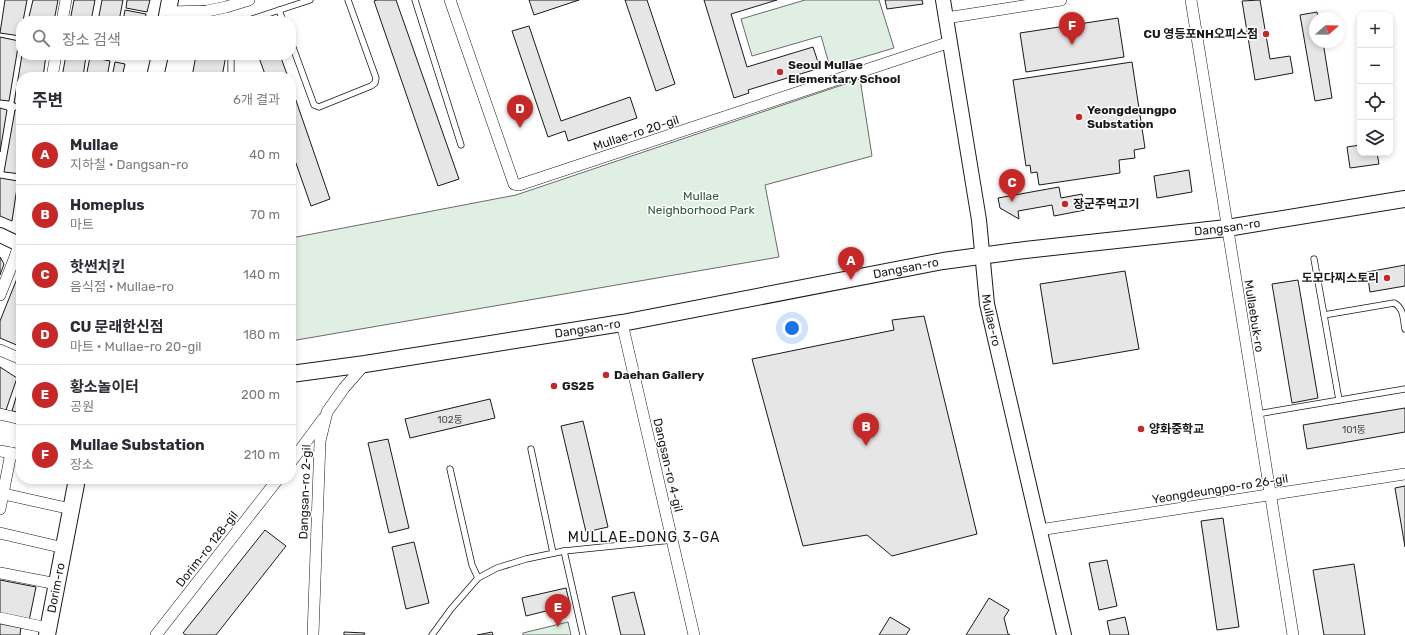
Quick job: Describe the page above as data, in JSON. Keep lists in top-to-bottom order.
{
  "streets": {
    "main road": ["Dangsan-ro", "Dorim-ro"],
    "street": [
      "Mullae-ro 20-gil",
      "Mullaebuk-ro",
      "Mullae-ro",
      "Dangsan-ro 4-gil",
      "Yeongdeungpo-ro 26-gil",
      "Dangsan-ro 2-gil",
      "Dorim-ro 128-gil"
    ]
  },
  "crossings": [
    ["Mullae-ro 20-gil", "Mullae-ro"],
    ["Dangsan-ro", "Mullaebuk-ro"],
    ["Dangsan-ro", "Mullae-ro"],
    ["Dangsan-ro", "Dangsan-ro 4-gil"],
    ["Dangsan-ro", "Dangsan-ro 2-gil"],
    ["Mullaebuk-ro", "Yeongdeungpo-ro 26-gil"],
    ["Mullae-ro", "Yeongdeungpo-ro 26-gil"]
  ],
  "districts": ["MULLAE-DONG 3-GA"],
  "parks": ["Mullae Neighborhood Park"],
  "places": [
    "CU 영등포NH오피스점",
    "Seoul Mullae Elementary School",
    "Yeongdeungpo Substation",
    "장군주먹고기",
    "도모다찌스토리",
    "Daehan Gallery",
    "GS25",
    "양화중학교"
  ],
  "house_numbers": ["102동", "101동"],
  "north": "right",
  "page": {
    "map_buttons": ["+", "−"],
    "pins": [
      "F",
      "D",
      "C",
      "A",
      "B",
      "E"
    ],
    "search": "장소 검색",
    "heading": ["주변", "6개 결과"],
    "list": [
      {
        "mark": "A",
        "name": "Mullae",
        "note": "지하철 · Dangsan-ro",
        "value": "40 m"
      },
      {
        "mark": "B",
        "name": "Homeplus",
        "note": "마트",
        "value": "70 m"
      },
      {
        "mark": "C",
        "name": "핫썬치킨",
        "note": "음식점 · Mullae-ro",
        "value": "140 m"
      },
      {
        "mark": "D",
        "name": "CU 문래한신점",
        "note": "마트 · Mullae-ro 20-gil",
        "value": "180 m"
      },
      {
        "mark": "E",
        "name": "황소놀이터",
        "note": "공원",
        "value": "200 m"
      },
      {
        "mark": "F",
        "name": "Mullae Substation",
        "note": "장소",
        "value": "210 m"
      }
    ]
  }
}
